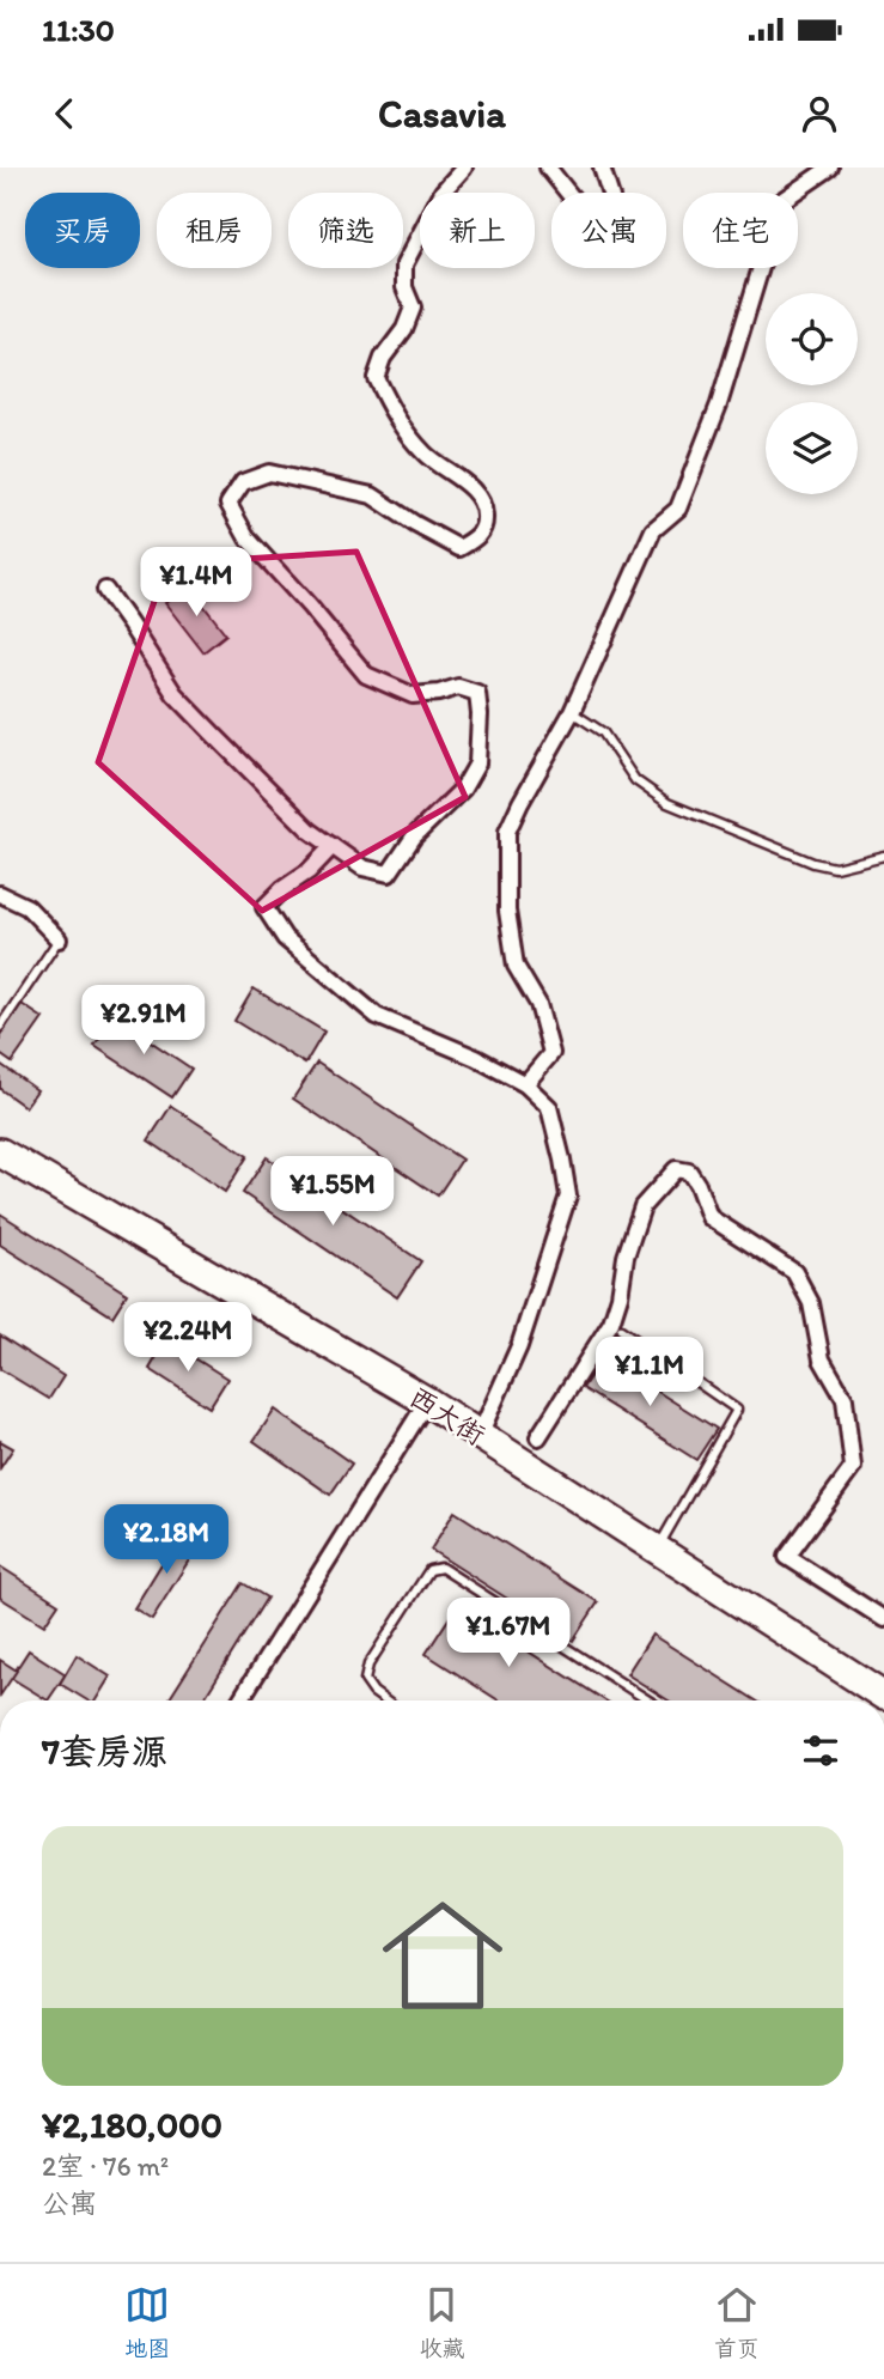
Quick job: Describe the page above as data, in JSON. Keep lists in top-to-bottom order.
{
  "streets": {
    "highway": ["西大街"]
  },
  "page": {
    "status": "11:30",
    "header": "Casavia",
    "chip": [
      "买房",
      "租房",
      "筛选",
      "新上",
      "公寓",
      "住宅"
    ],
    "price": [
      "¥1.4M",
      "¥2.91M",
      "¥1.55M",
      "¥2.24M",
      "¥1.1M",
      "¥2.18M",
      "¥1.67M"
    ],
    "heading": "7套房源",
    "list": [
      {
        "name": "¥2,180,000",
        "note": "2室 · 76 m² · 公寓"
      }
    ],
    "tabs": ["地图", "收藏", "首页"]
  }
}
